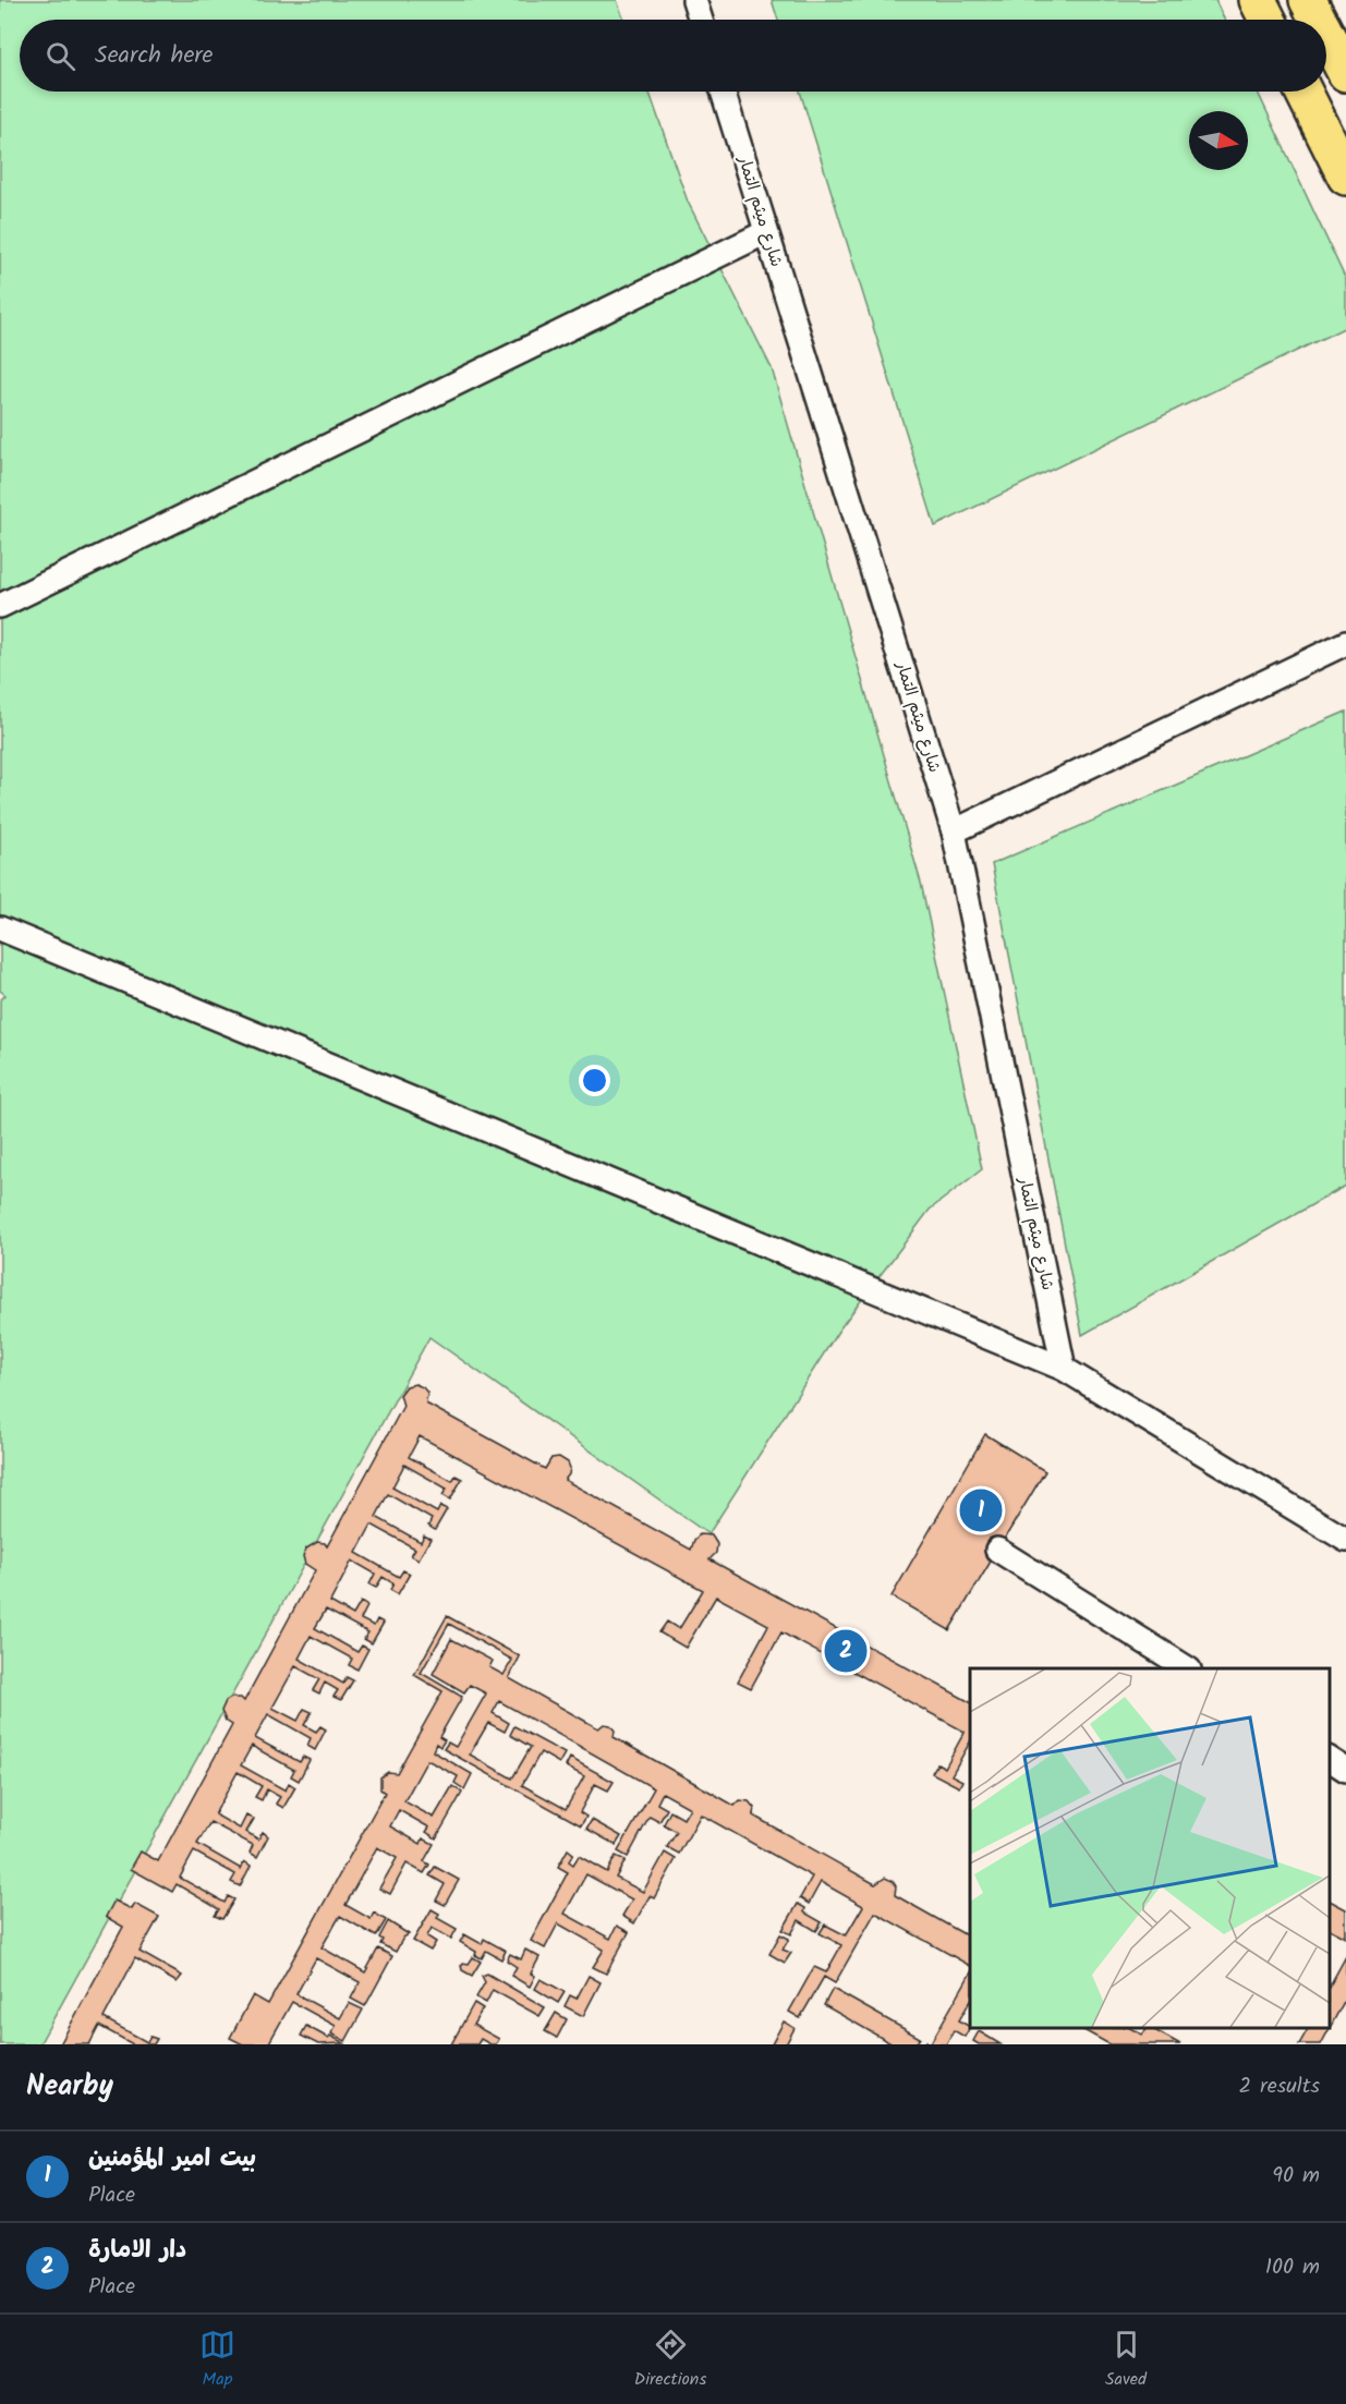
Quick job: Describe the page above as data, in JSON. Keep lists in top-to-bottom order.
{
  "streets": {
    "lane": ["شارع ميثم التمار"]
  },
  "north": "right",
  "page": {
    "search": "Search here",
    "pins": ["1", "2"],
    "heading": ["Nearby", "2 results"],
    "list": [
      {
        "mark": "1",
        "name": "بيت امير المؤمنين",
        "note": "Place",
        "value": "90 m"
      },
      {
        "mark": "2",
        "name": "دار الامارة",
        "note": "Place",
        "value": "100 m"
      }
    ],
    "nav": ["Map", "Directions", "Saved"]
  }
}
